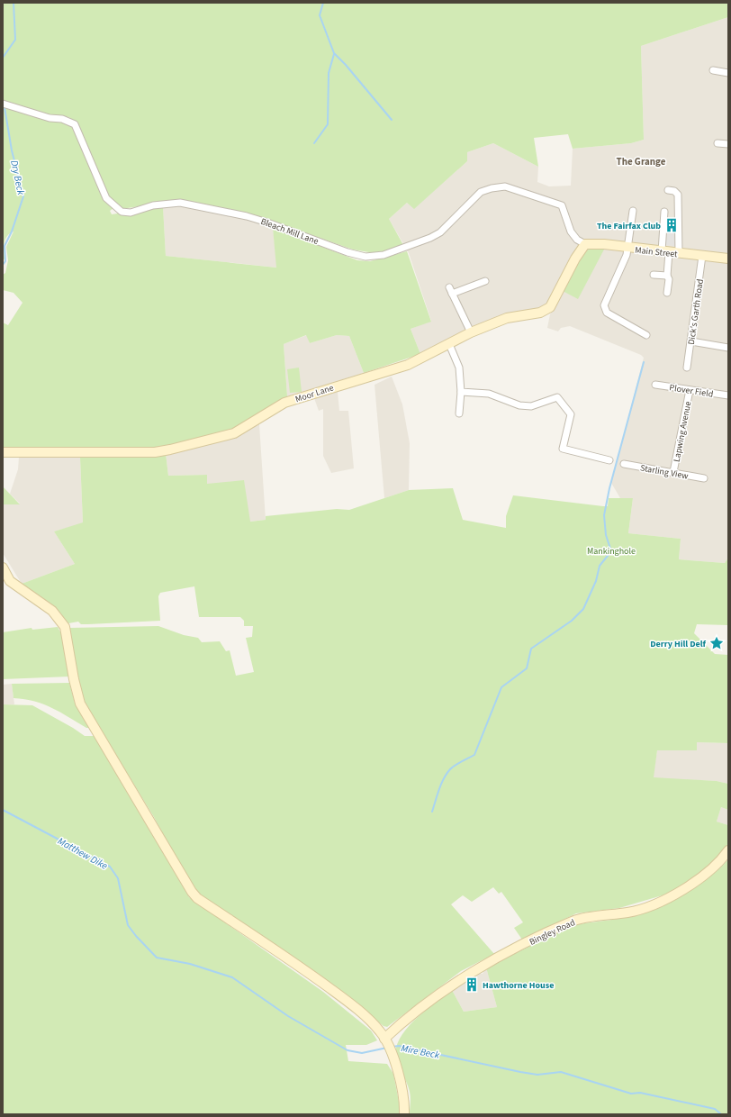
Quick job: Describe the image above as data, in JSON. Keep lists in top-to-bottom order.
{
  "streets": {
    "street": [
      "Bleach Mill Lane",
      "Main Street",
      "Dick's Garth Road",
      "Plover Field",
      "Moor Lane",
      "Lapwing Avenue",
      "Starling View",
      "Bingley Road"
    ]
  },
  "crossings": [
    ["Bleach Mill Lane", "Main Street"],
    ["Bleach Mill Lane", "Moor Lane"],
    ["Main Street", "Dick's Garth Road"],
    ["Main Street", "Moor Lane"],
    ["Plover Field", "Lapwing Avenue"],
    ["Lapwing Avenue", "Starling View"]
  ],
  "districts": ["The Grange"],
  "water": ["Dry Beck", "Matthew Dike", "Mire Beck"],
  "parks": ["Mankinghole"],
  "places": {
    "building": ["The Fairfax Club", "Hawthorne House"],
    "place": ["Derry Hill Delf"]
  }
}
